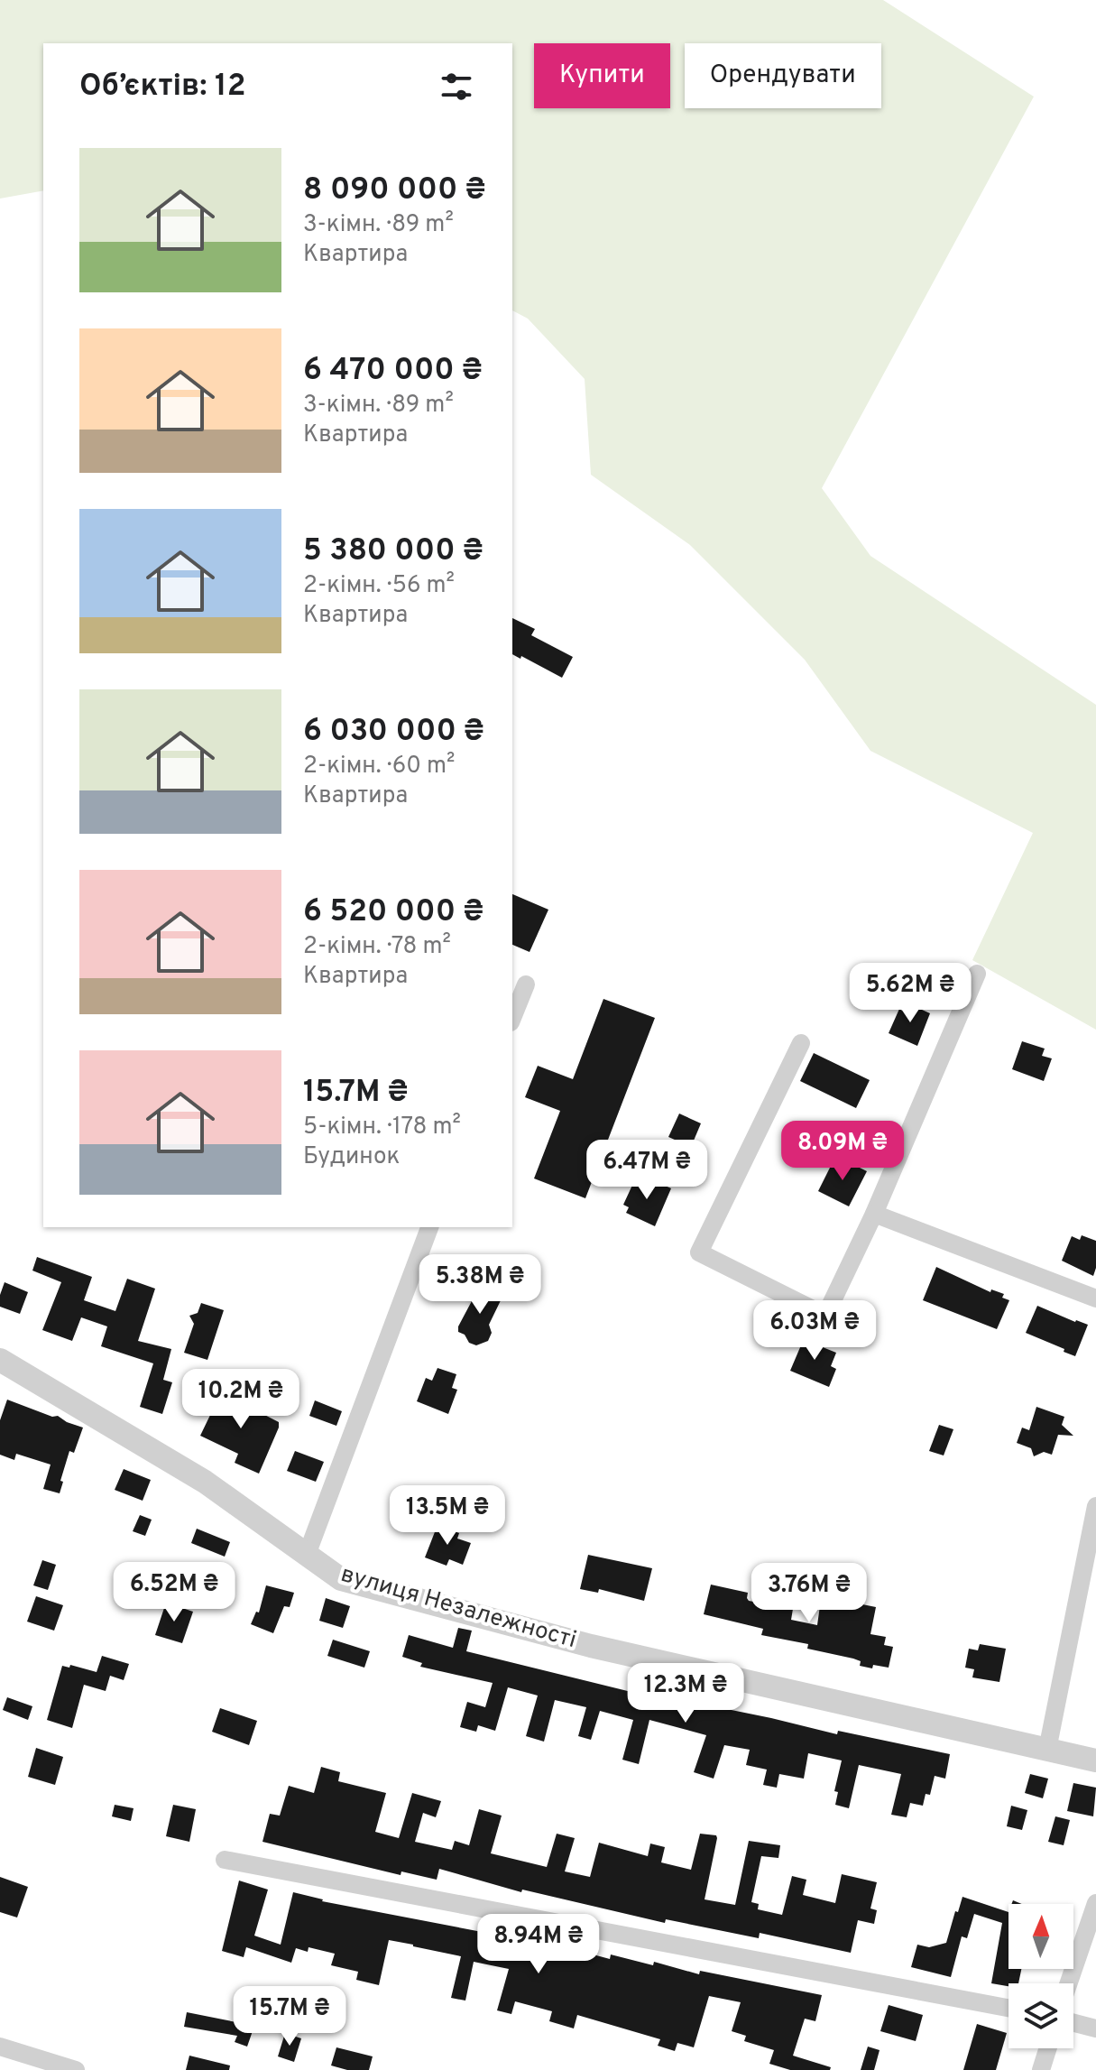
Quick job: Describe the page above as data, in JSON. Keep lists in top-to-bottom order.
{
  "streets": {
    "street": ["вулиця Незалежності"]
  },
  "north": "top",
  "page": {
    "chip": ["Купити", "Орендувати"],
    "heading": "Об’єктів: 12",
    "list": [
      {
        "name": "8 090 000 ₴",
        "note": "3-кімн. · 89 m² · Квартира"
      },
      {
        "name": "6 470 000 ₴",
        "note": "3-кімн. · 89 m² · Квартира"
      },
      {
        "name": "5 380 000 ₴",
        "note": "2-кімн. · 56 m² · Квартира"
      },
      {
        "name": "6 030 000 ₴",
        "note": "2-кімн. · 60 m² · Квартира"
      },
      {
        "name": "6 520 000 ₴",
        "note": "2-кімн. · 78 m² · Квартира"
      },
      {
        "name": "15.7M ₴",
        "note": "5-кімн. · 178 m² · Будинок"
      }
    ],
    "price": [
      "5.62M ₴",
      "8.09M ₴",
      "6.47M ₴",
      "5.38M ₴",
      "6.03M ₴",
      "10.2M ₴",
      "13.5M ₴",
      "6.52M ₴",
      "3.76M ₴",
      "12.3M ₴",
      "8.94M ₴",
      "15.7M ₴"
    ]
  }
}
